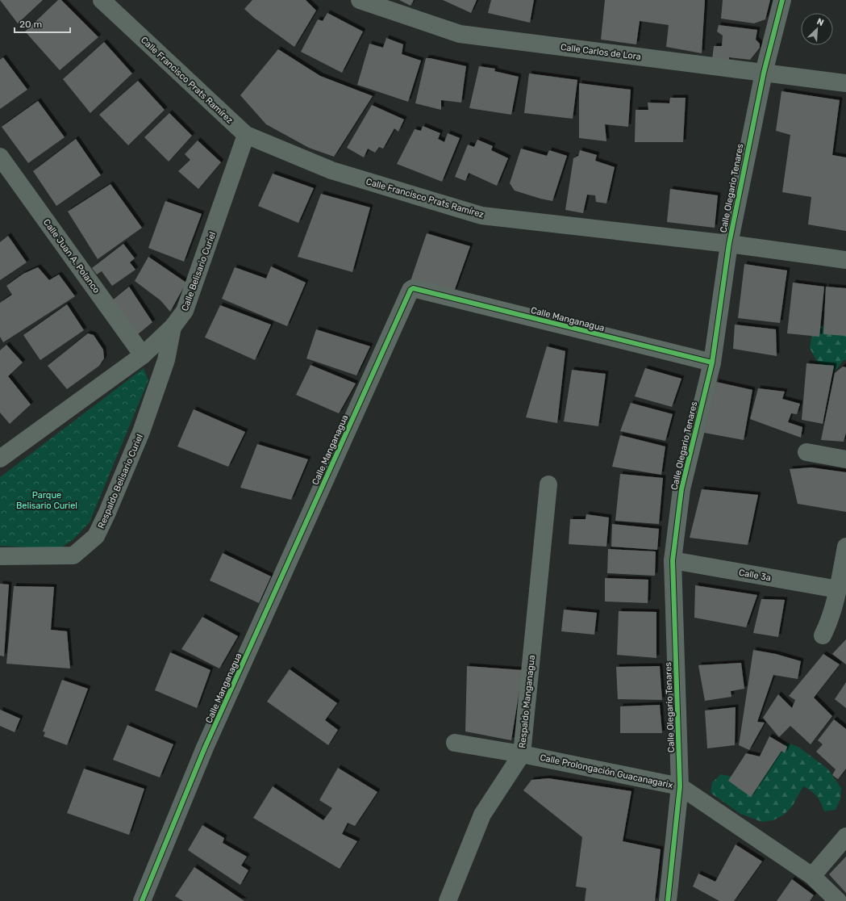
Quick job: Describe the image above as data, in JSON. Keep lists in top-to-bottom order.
{
  "streets": {
    "street": [
      "Calle Carlos de Lora",
      "Calle Francisco Prats Ramírez",
      "Calle Olegario Tenares",
      "Calle Juan A. Polanco",
      "Calle Belisario Curiel",
      "Calle Manganagua",
      "Respaldo Belisario Curiel",
      "Calle 3a",
      "Respaldo Manganagua",
      "Calle Prolongación Guacanagarix"
    ]
  },
  "crossings": [
    ["Calle Carlos de Lora", "Calle Olegario Tenares"],
    ["Calle Francisco Prats Ramírez", "Calle Olegario Tenares"],
    ["Calle Francisco Prats Ramírez", "Calle Belisario Curiel"],
    ["Calle Olegario Tenares", "Calle Manganagua"],
    ["Calle Olegario Tenares", "Calle 3a"],
    ["Calle Olegario Tenares", "Calle Prolongación Guacanagarix"],
    ["Calle Juan A. Polanco", "Calle Belisario Curiel"],
    ["Calle Belisario Curiel", "Respaldo Belisario Curiel"],
    ["Respaldo Manganagua", "Calle Prolongación Guacanagarix"]
  ],
  "parks": ["Parque Belisario Curiel"],
  "scale_bar": "20 m",
  "north": "top right"
}
